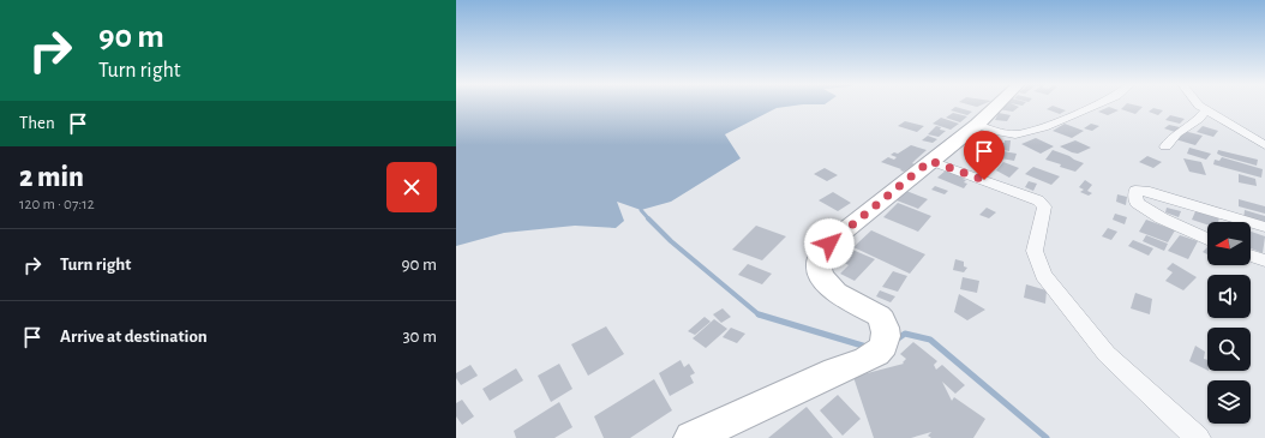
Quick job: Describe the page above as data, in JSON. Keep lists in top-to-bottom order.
{
  "north": "left",
  "page": {
    "turn": ["90 m", "Turn right"],
    "then": "Then",
    "heading": ["2 min", "120 m · 07:12"],
    "list": [
      {
        "name": "Turn right",
        "value": "90 m"
      },
      {
        "name": "Arrive at destination",
        "value": "30 m"
      }
    ]
  }
}
